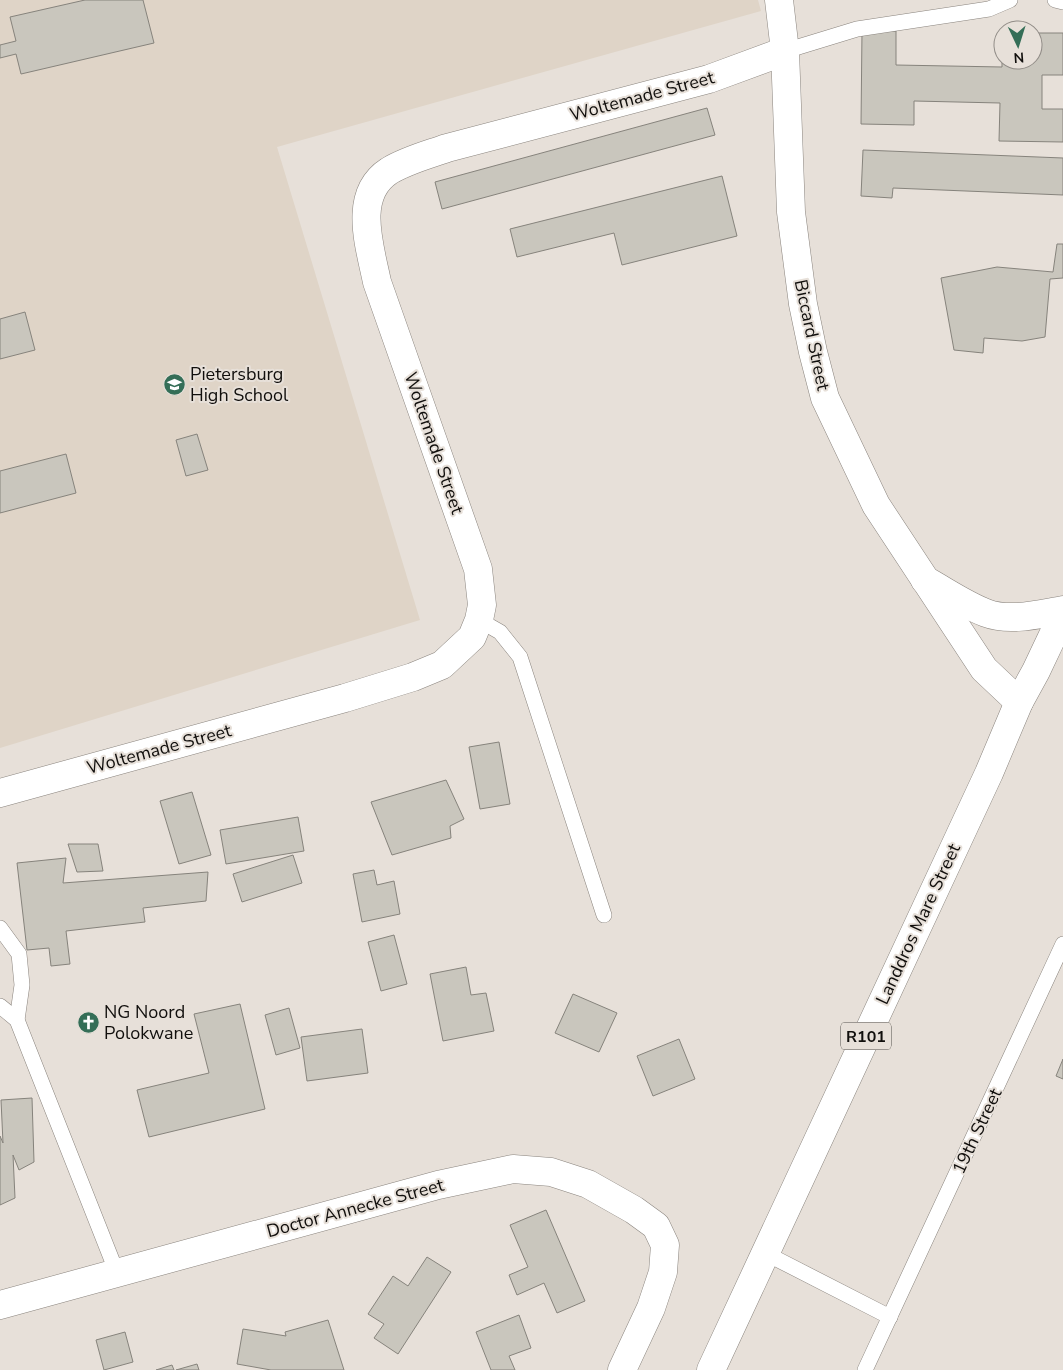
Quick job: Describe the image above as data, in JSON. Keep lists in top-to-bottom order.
{
  "streets": {
    "street": [
      "Woltemade Street",
      "Biccard Street",
      "Landdros Mare Street",
      "R101",
      "Doctor Annecke Street"
    ],
    "lane": ["19th Street"]
  },
  "crossings": [
    ["Woltemade Street", "Biccard Street"],
    ["Biccard Street", "Landdros Mare Street"]
  ],
  "places": {
    "school or university": ["Pietersburg High School"],
    "church": ["NG Noord Polokwane"]
  },
  "north": "bottom"
}
